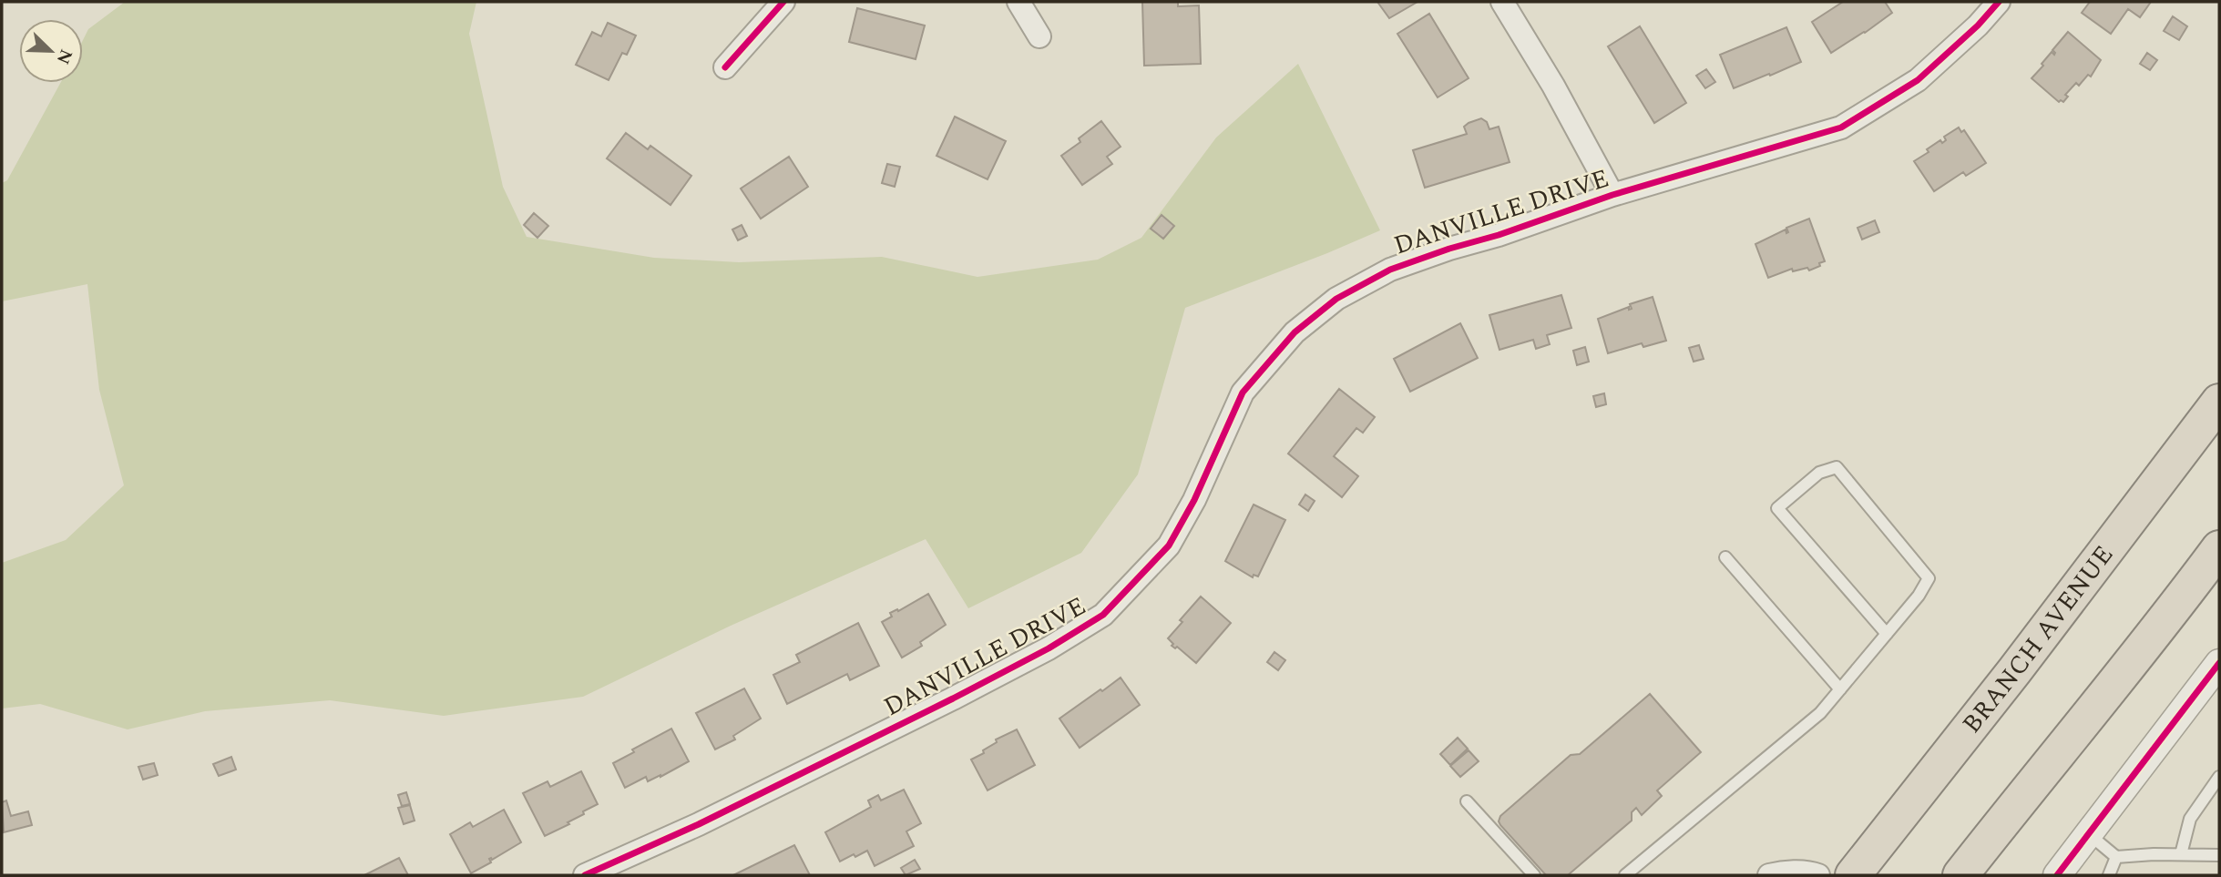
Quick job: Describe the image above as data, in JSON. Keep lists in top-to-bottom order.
{
  "streets": {
    "highway": ["BRANCH AVENUE"],
    "street": ["DANVILLE DRIVE"]
  },
  "north": "bottom right"
}
